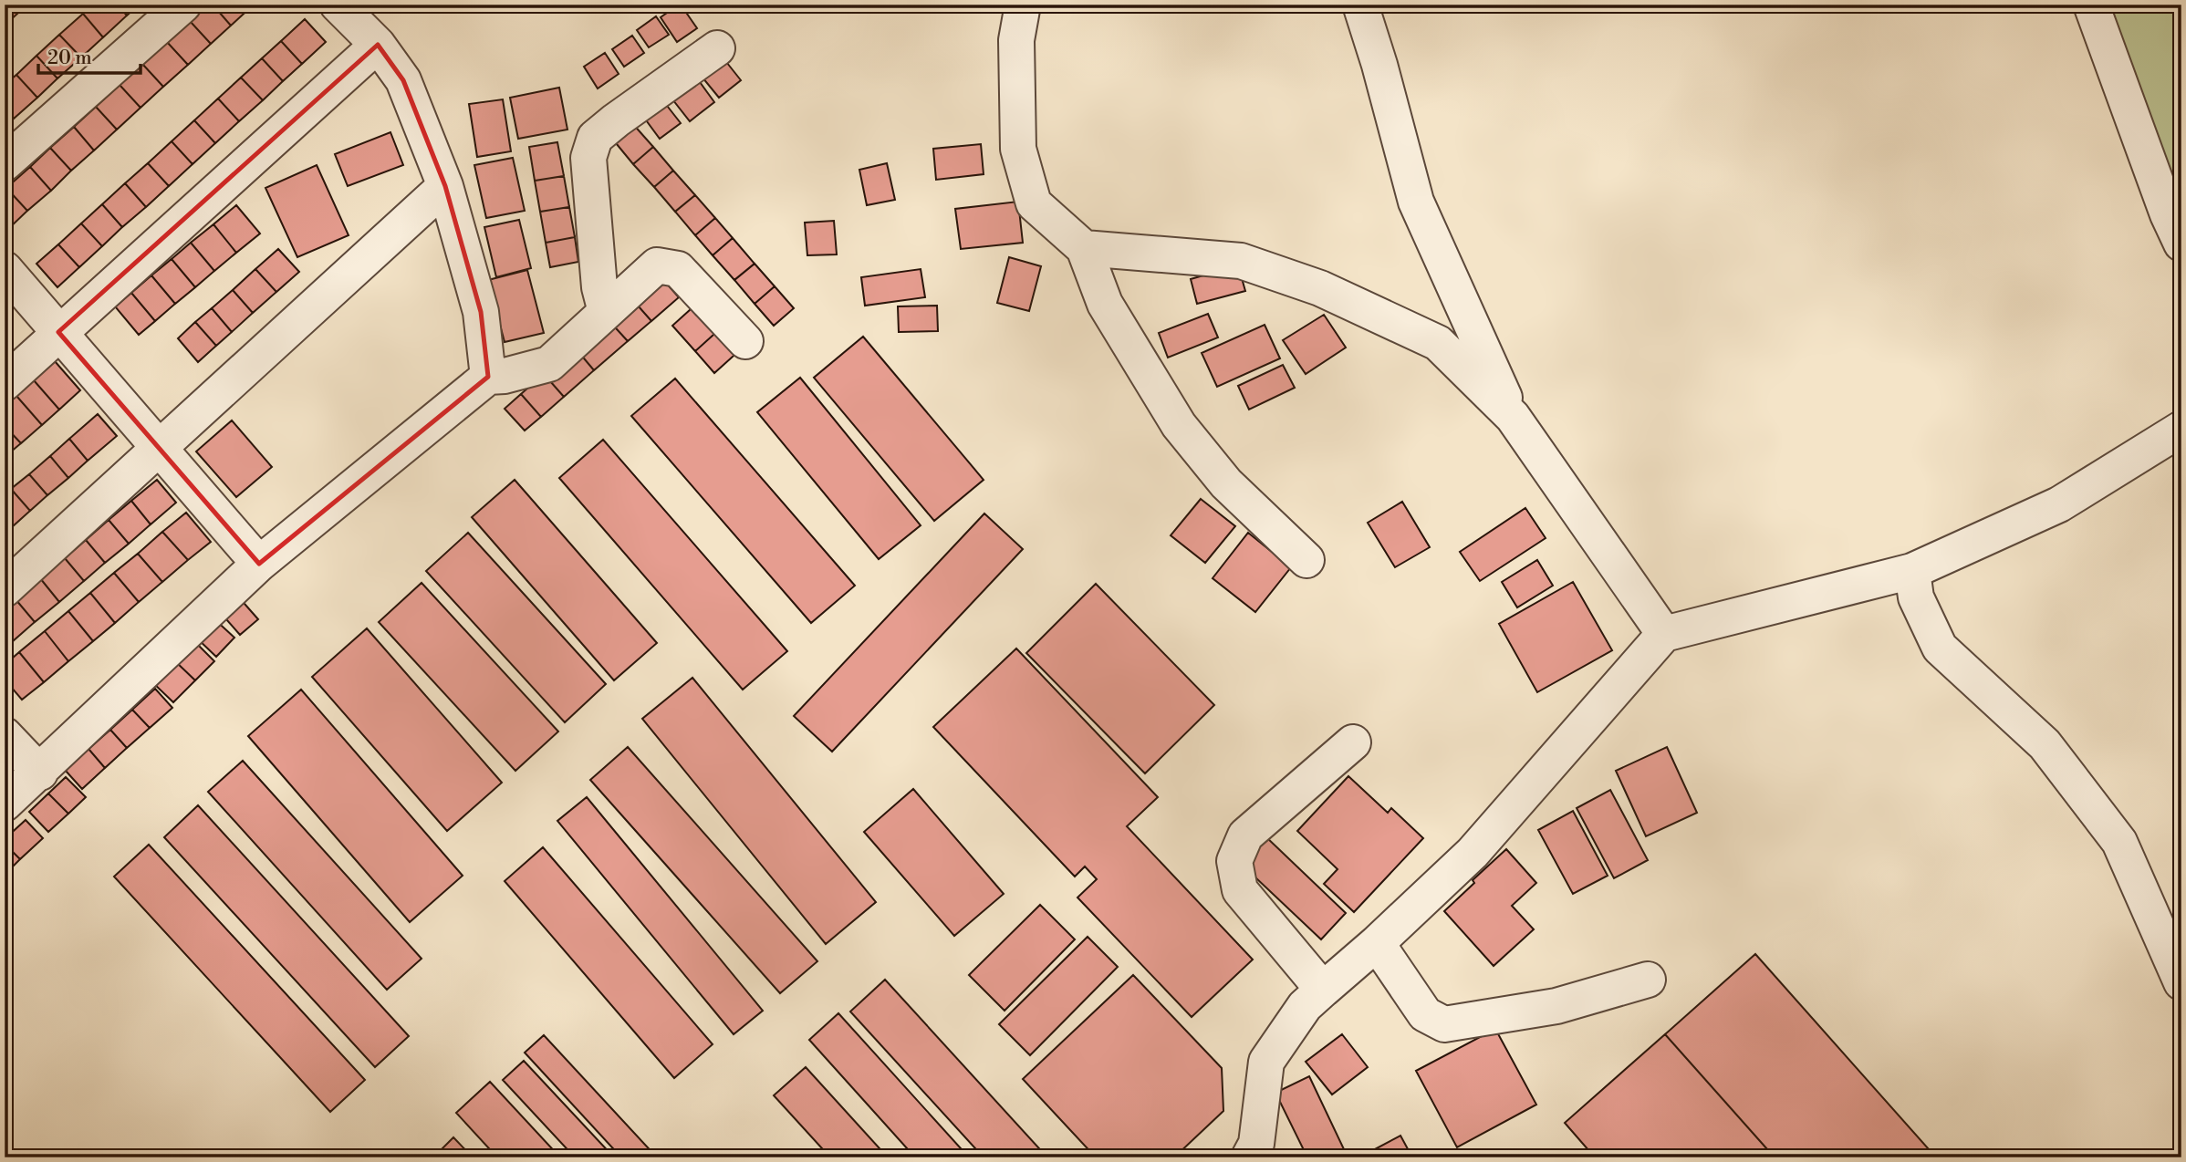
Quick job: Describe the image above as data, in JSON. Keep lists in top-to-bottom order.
{
  "scale_bar": "20 m"
}
